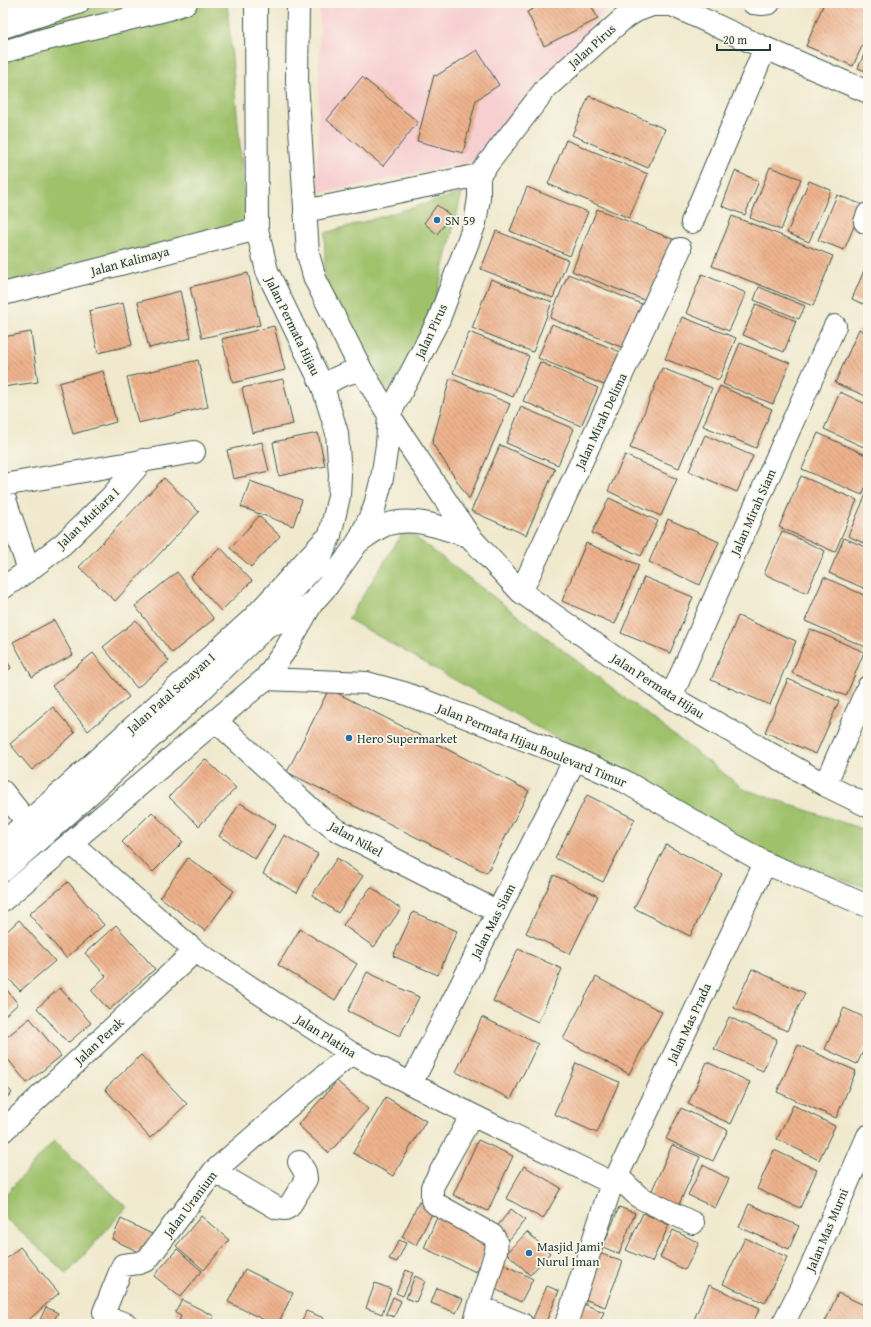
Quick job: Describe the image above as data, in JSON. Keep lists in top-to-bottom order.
{
  "streets": {
    "street": [
      "Jalan Pirus",
      "Jalan Kalimaya",
      "Jalan Permata Hijau",
      "Jalan Mirah Delima",
      "Jalan Mirah Siam",
      "Jalan Mutiara I",
      "Jalan Patal Senayan I",
      "Jalan Permata Hijau Boulevard Timur",
      "Jalan Nikel",
      "Jalan Mas Siam",
      "Jalan Mas Prada",
      "Jalan Platina",
      "Jalan Perak",
      "Jalan Uranium",
      "Jalan Mas Murni"
    ]
  },
  "crossings": [
    ["Jalan Pirus", "Jalan Permata Hijau"],
    ["Jalan Kalimaya", "Jalan Permata Hijau"],
    ["Jalan Permata Hijau", "Jalan Mirah Delima"],
    ["Jalan Permata Hijau", "Jalan Mirah Siam"],
    ["Jalan Permata Hijau", "Jalan Patal Senayan I"],
    ["Jalan Permata Hijau Boulevard Timur", "Jalan Mas Siam"],
    ["Jalan Permata Hijau Boulevard Timur", "Jalan Mas Prada"],
    ["Jalan Nikel", "Jalan Mas Siam"],
    ["Jalan Mas Siam", "Jalan Platina"],
    ["Jalan Mas Prada", "Jalan Platina"],
    ["Jalan Platina", "Jalan Perak"],
    ["Jalan Platina", "Jalan Uranium"]
  ],
  "places": ["SN 59", "Hero Supermarket", "Masjid Jami' Nurul Iman"],
  "scale_bar": "20 m"
}
